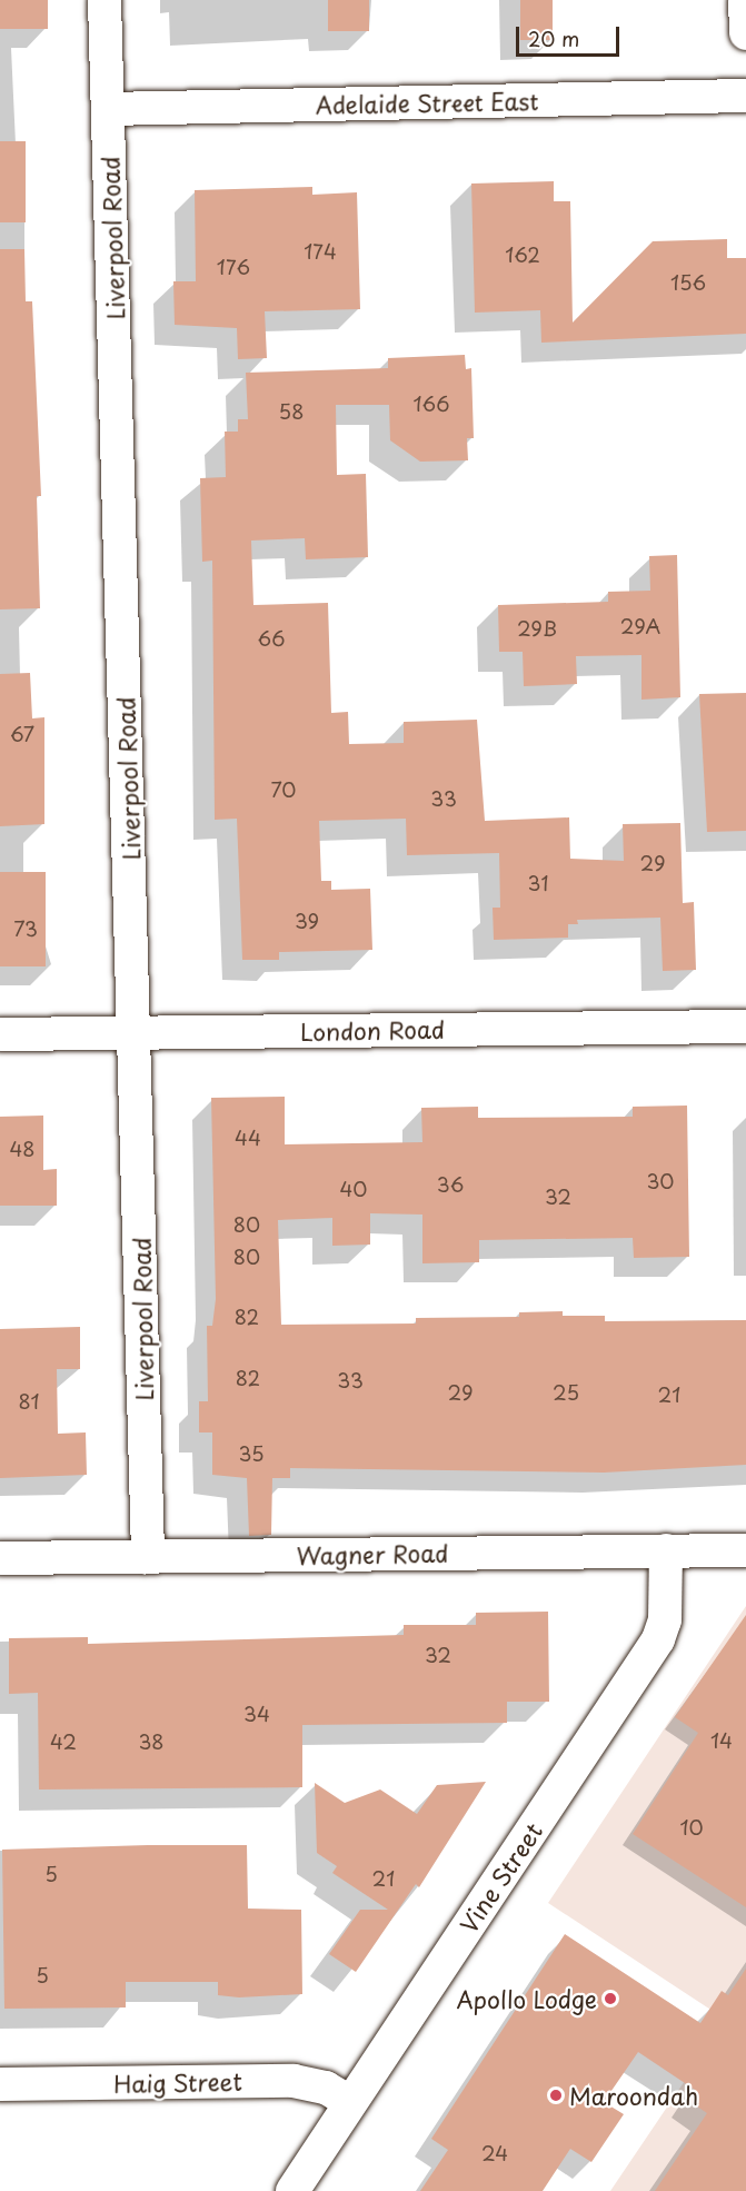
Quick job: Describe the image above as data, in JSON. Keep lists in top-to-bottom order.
{
  "streets": {
    "street": [
      "Adelaide Street East",
      "Liverpool Road",
      "London Road",
      "Wagner Road",
      "Vine Street",
      "Haig Street"
    ]
  },
  "crossings": [
    ["Adelaide Street East", "Liverpool Road"],
    ["Liverpool Road", "London Road"],
    ["Liverpool Road", "Wagner Road"],
    ["Wagner Road", "Vine Street"],
    ["Vine Street", "Haig Street"]
  ],
  "places": ["Apollo Lodge", "Maroondah"],
  "house_numbers": [
    "174",
    "162",
    "176",
    "156",
    "166",
    "58",
    "29A",
    "29B",
    "66",
    "67",
    "70",
    "33",
    "29",
    "31",
    "39",
    "73",
    "44",
    "48",
    "30",
    "36",
    "40",
    "32",
    "80",
    "80",
    "82",
    "82",
    "33",
    "29",
    "25",
    "21",
    "81",
    "35",
    "32",
    "34",
    "14",
    "42",
    "38",
    "10",
    "5",
    "21",
    "5",
    "24"
  ],
  "scale_bar": "20 m"
}
